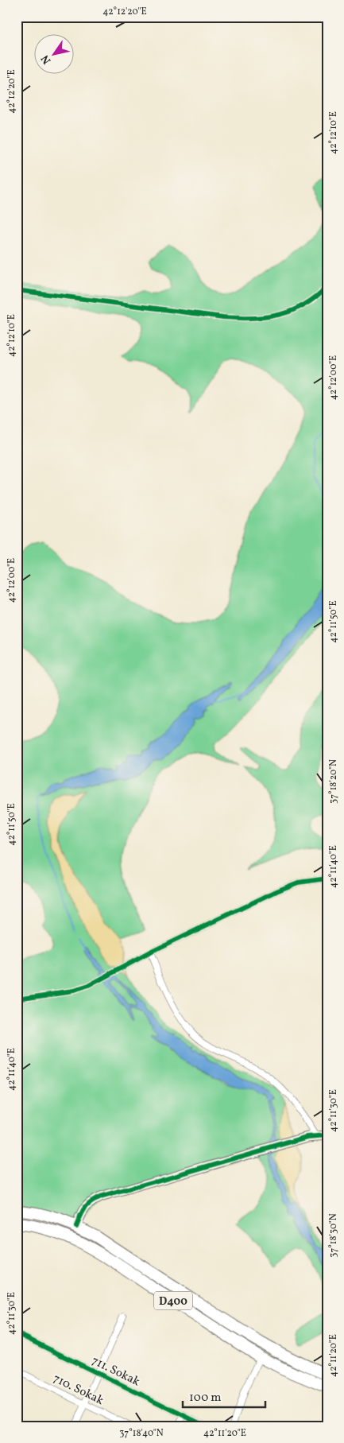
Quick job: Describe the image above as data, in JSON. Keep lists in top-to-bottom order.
{
  "streets": {
    "highway": ["D400"],
    "street": ["711. Sokak", "710. Sokak"]
  },
  "scale_bar": "100 m",
  "north": "bottom left",
  "coordinates": [
    "42°12'20\"E",
    "42°12'10\"E",
    "42°12'00\"E",
    "42°11'50\"E",
    "37°18'20\"N",
    "42°11'40\"E",
    "42°11'30\"E",
    "37°18'30\"N",
    "42°11'20\"E",
    "37°18'40\"N"
  ]
}
